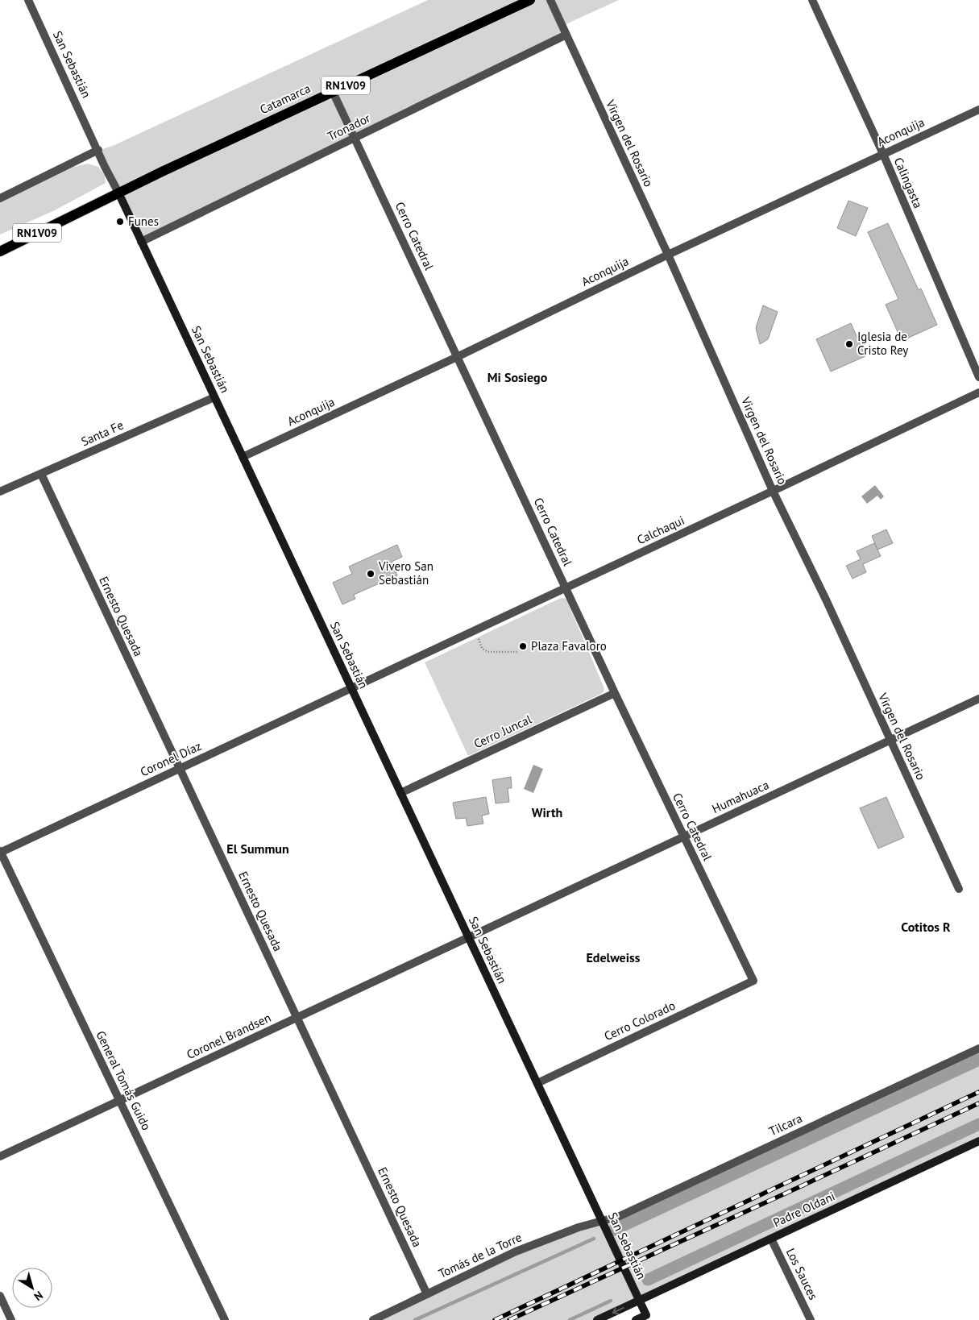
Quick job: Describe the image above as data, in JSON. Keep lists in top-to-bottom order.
{
  "streets": {
    "main road": [
      "San Sebastián",
      "RN1V09",
      "Catamarca",
      "Padre Oldani"
    ],
    "street": [
      "Tronador",
      "Aconquija",
      "Virgen del Rosario",
      "Calingasta",
      "Cerro Catedral",
      "Santa Fe",
      "Calchaqui",
      "Ernesto Quesada",
      "Cerro Juncal",
      "Coronel Díaz",
      "Humahuaca",
      "Cerro Colorado",
      "Coronel Brandsen",
      "General Tomás Guido",
      "Tilcara",
      "Tomás de la Torre",
      "Los Sauces"
    ]
  },
  "crossings": [
    ["San Sebastián", "RN1V09"],
    ["San Sebastián", "Catamarca"],
    ["San Sebastián", "Tronador"],
    ["San Sebastián", "Aconquija"],
    ["San Sebastián", "Santa Fe"],
    ["San Sebastián", "Calchaqui"],
    ["San Sebastián", "Cerro Juncal"],
    ["San Sebastián", "Coronel Díaz"],
    ["San Sebastián", "Humahuaca"],
    ["San Sebastián", "Cerro Colorado"],
    ["San Sebastián", "Coronel Brandsen"],
    ["San Sebastián", "Tilcara"],
    ["San Sebastián", "Padre Oldani"],
    ["San Sebastián", "Tomás de la Torre"],
    ["RN1V09", "Catamarca"],
    ["Catamarca", "Cerro Catedral"],
    ["Tronador", "Virgen del Rosario"],
    ["Tronador", "Cerro Catedral"],
    ["Aconquija", "Virgen del Rosario"],
    ["Aconquija", "Calingasta"],
    ["Aconquija", "Cerro Catedral"],
    ["Virgen del Rosario", "Calchaqui"],
    ["Virgen del Rosario", "Humahuaca"],
    ["Cerro Catedral", "Calchaqui"],
    ["Cerro Catedral", "Cerro Juncal"],
    ["Cerro Catedral", "Humahuaca"],
    ["Cerro Catedral", "Cerro Colorado"],
    ["Santa Fe", "Ernesto Quesada"],
    ["Calchaqui", "Coronel Díaz"],
    ["Ernesto Quesada", "Coronel Díaz"],
    ["Ernesto Quesada", "Coronel Brandsen"],
    ["Ernesto Quesada", "Tomás de la Torre"],
    ["Coronel Díaz", "General Tomás Guido"],
    ["Humahuaca", "Coronel Brandsen"],
    ["Coronel Brandsen", "General Tomás Guido"],
    ["Tilcara", "Tomás de la Torre"],
    ["Padre Oldani", "Los Sauces"]
  ],
  "districts": [
    "Mi Sosiego",
    "Wirth",
    "El Summun",
    "Cotitos R",
    "Edelweiss"
  ],
  "places": [
    "Funes",
    "Iglesia de Cristo Rey",
    "Vivero San Sebastián",
    "Plaza Favaloro"
  ],
  "north": "bottom right"
}
